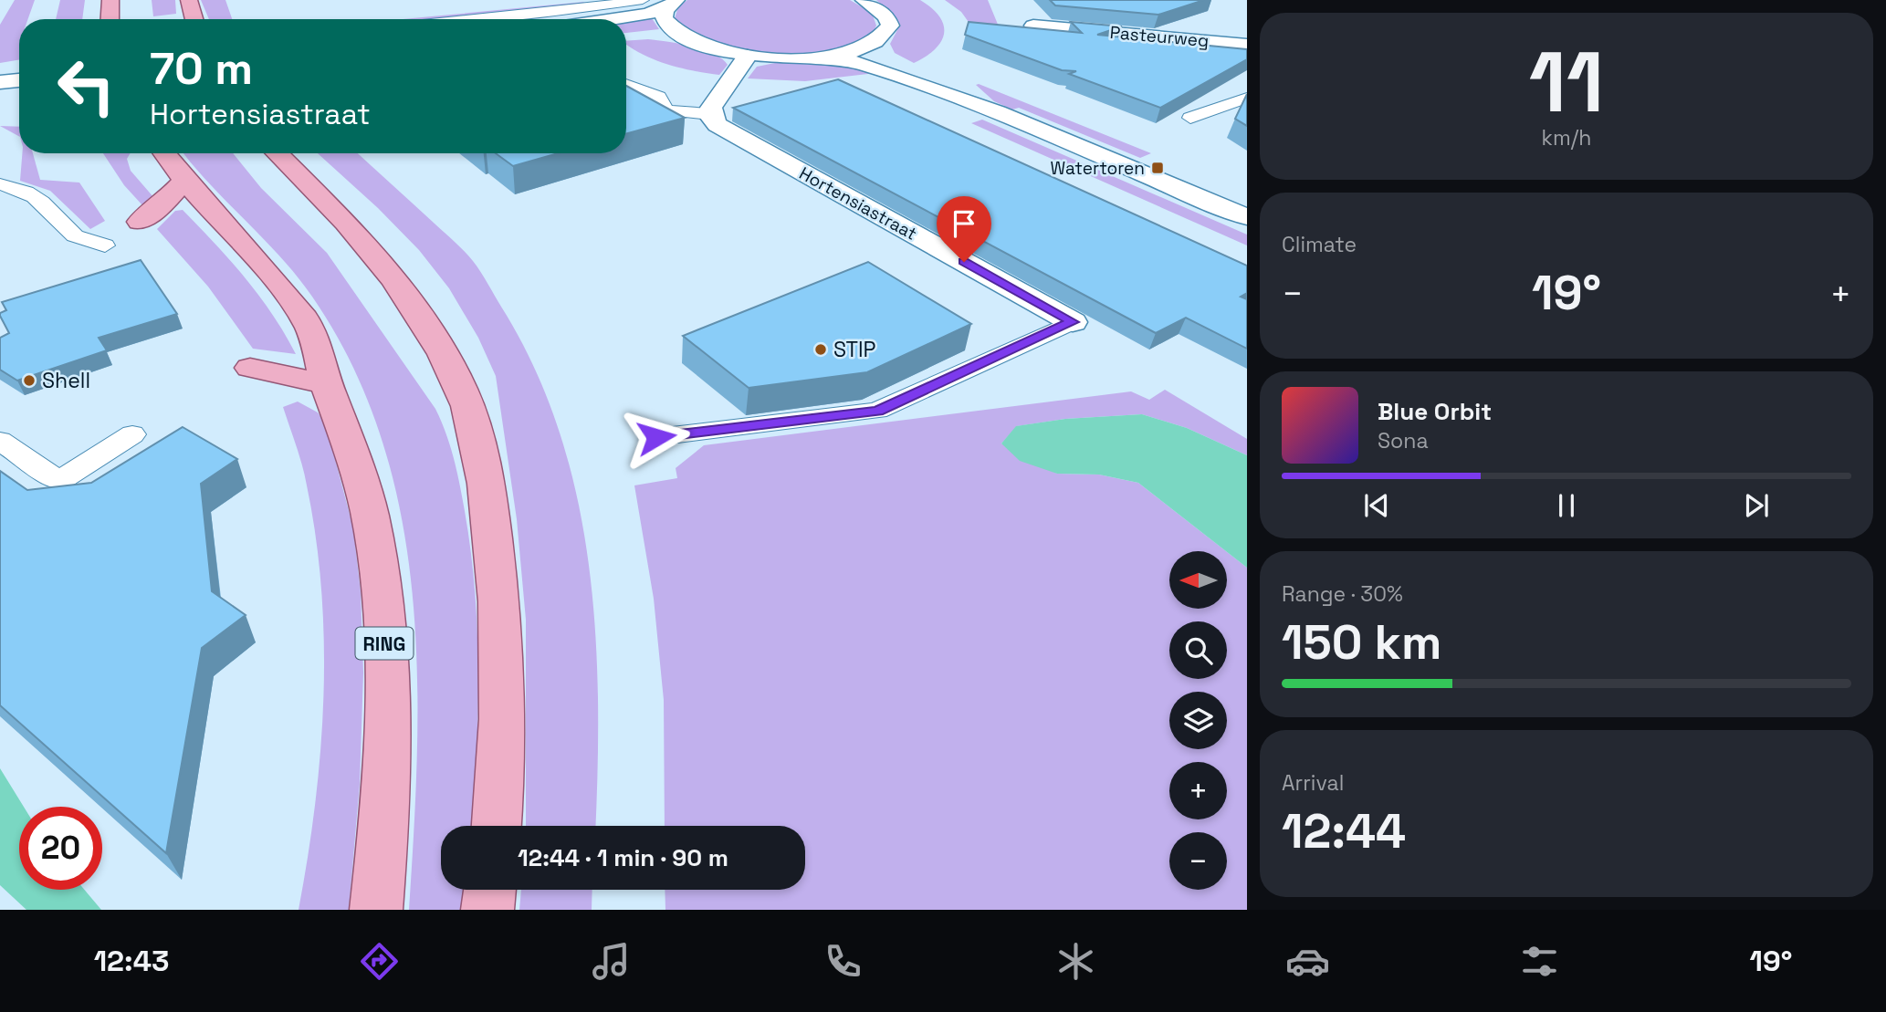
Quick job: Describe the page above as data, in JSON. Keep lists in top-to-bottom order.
{
  "streets": {
    "main road": ["Pasteurweg", "Hortensiastraat", "RING"]
  },
  "places": {
    "transit": ["Watertoren"],
    "other": ["STIP", "Shell"]
  },
  "north": "left",
  "page": {
    "tile": [
      ["11", "km/h"],
      "Climate",
      ["Range · 30%", "150 km"],
      ["Arrival", "12:44"]
    ],
    "turn": ["70 m", "Hortensiastraat"],
    "heat": ["−", "19°", "+"],
    "song": ["Blue Orbit", "Sona"],
    "map_buttons": ["+", "−"],
    "limit": "20",
    "trip": "12:44 · 1 min · 90 m",
    "tabs": ["12:43", "19°"]
  }
}
